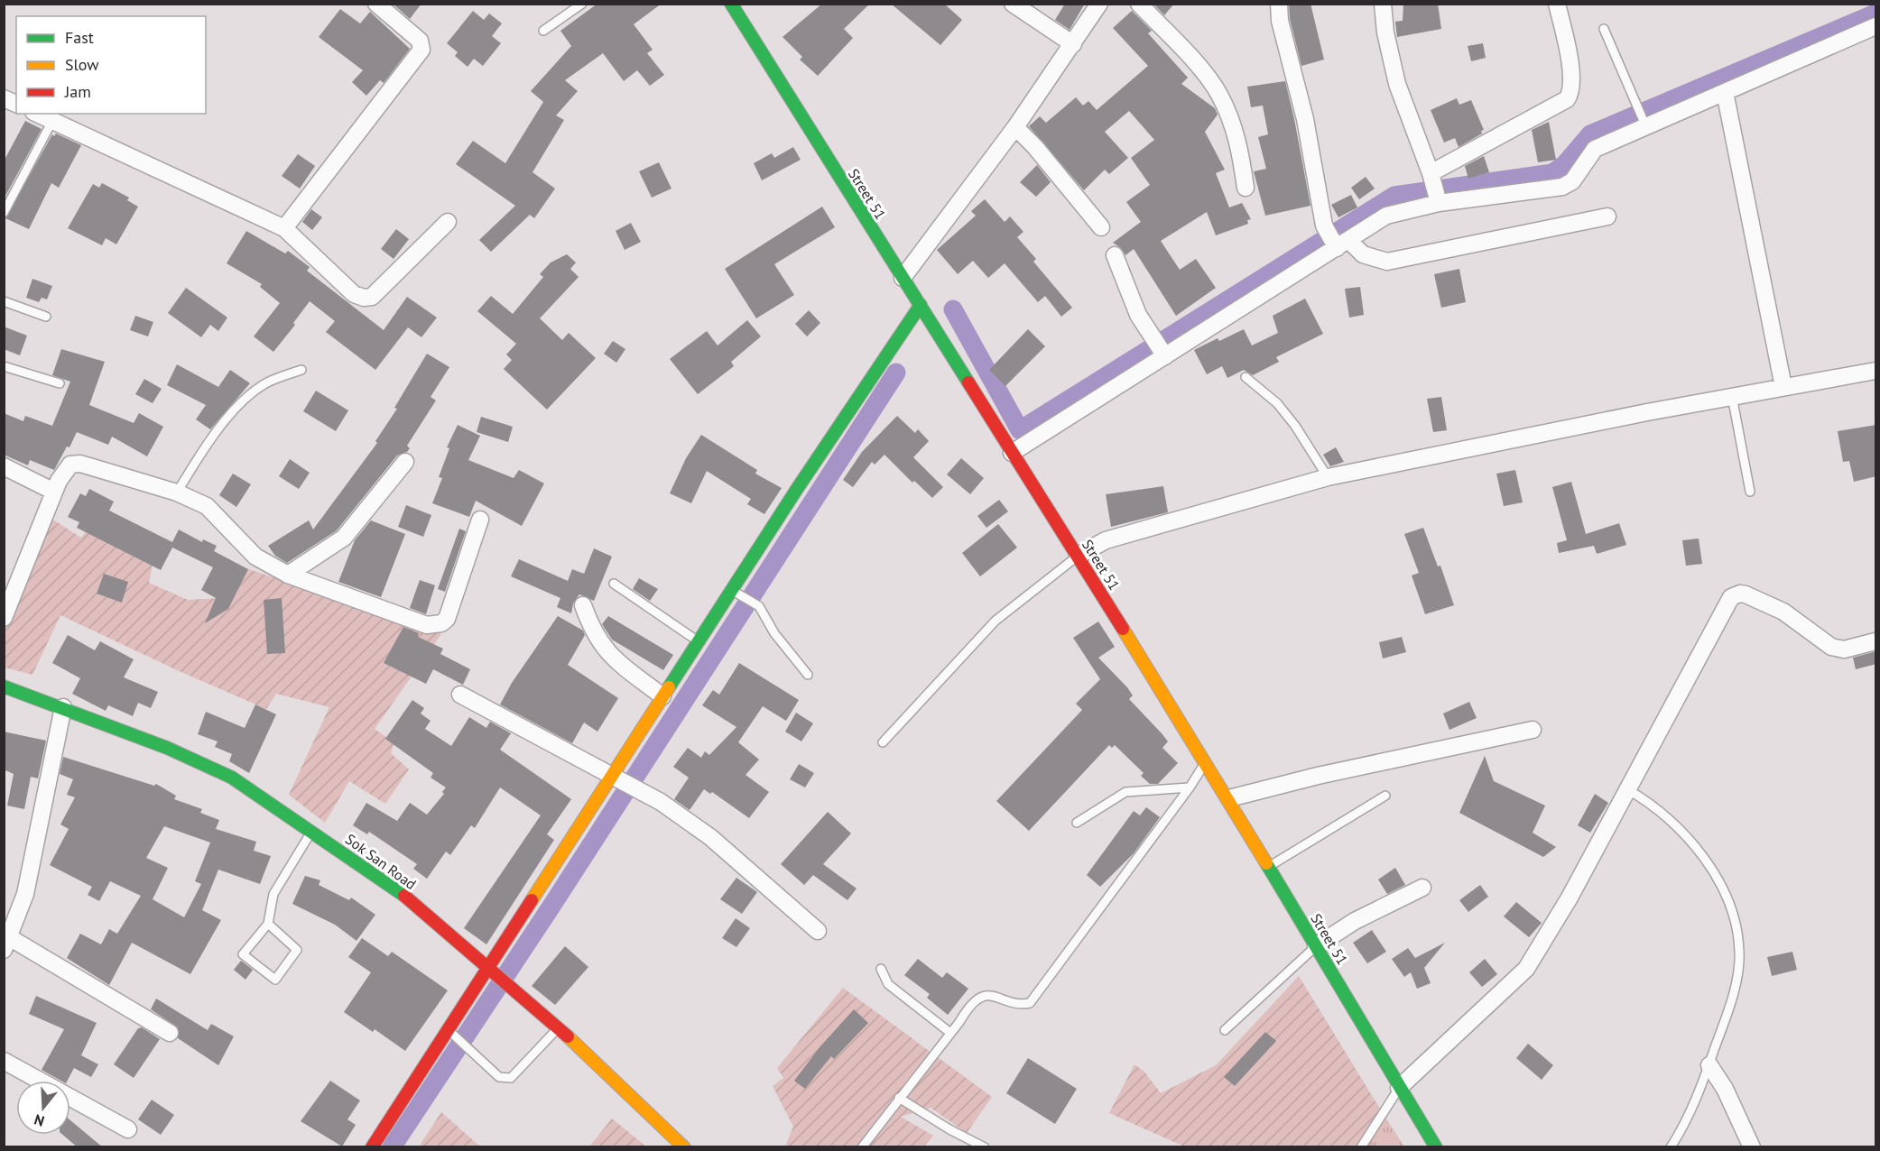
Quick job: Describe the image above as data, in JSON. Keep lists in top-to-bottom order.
{
  "streets": {
    "street": ["Street 51", "Sok San Road"]
  },
  "legend": ["Fast", "Slow", "Jam"],
  "north": "bottom"
}
